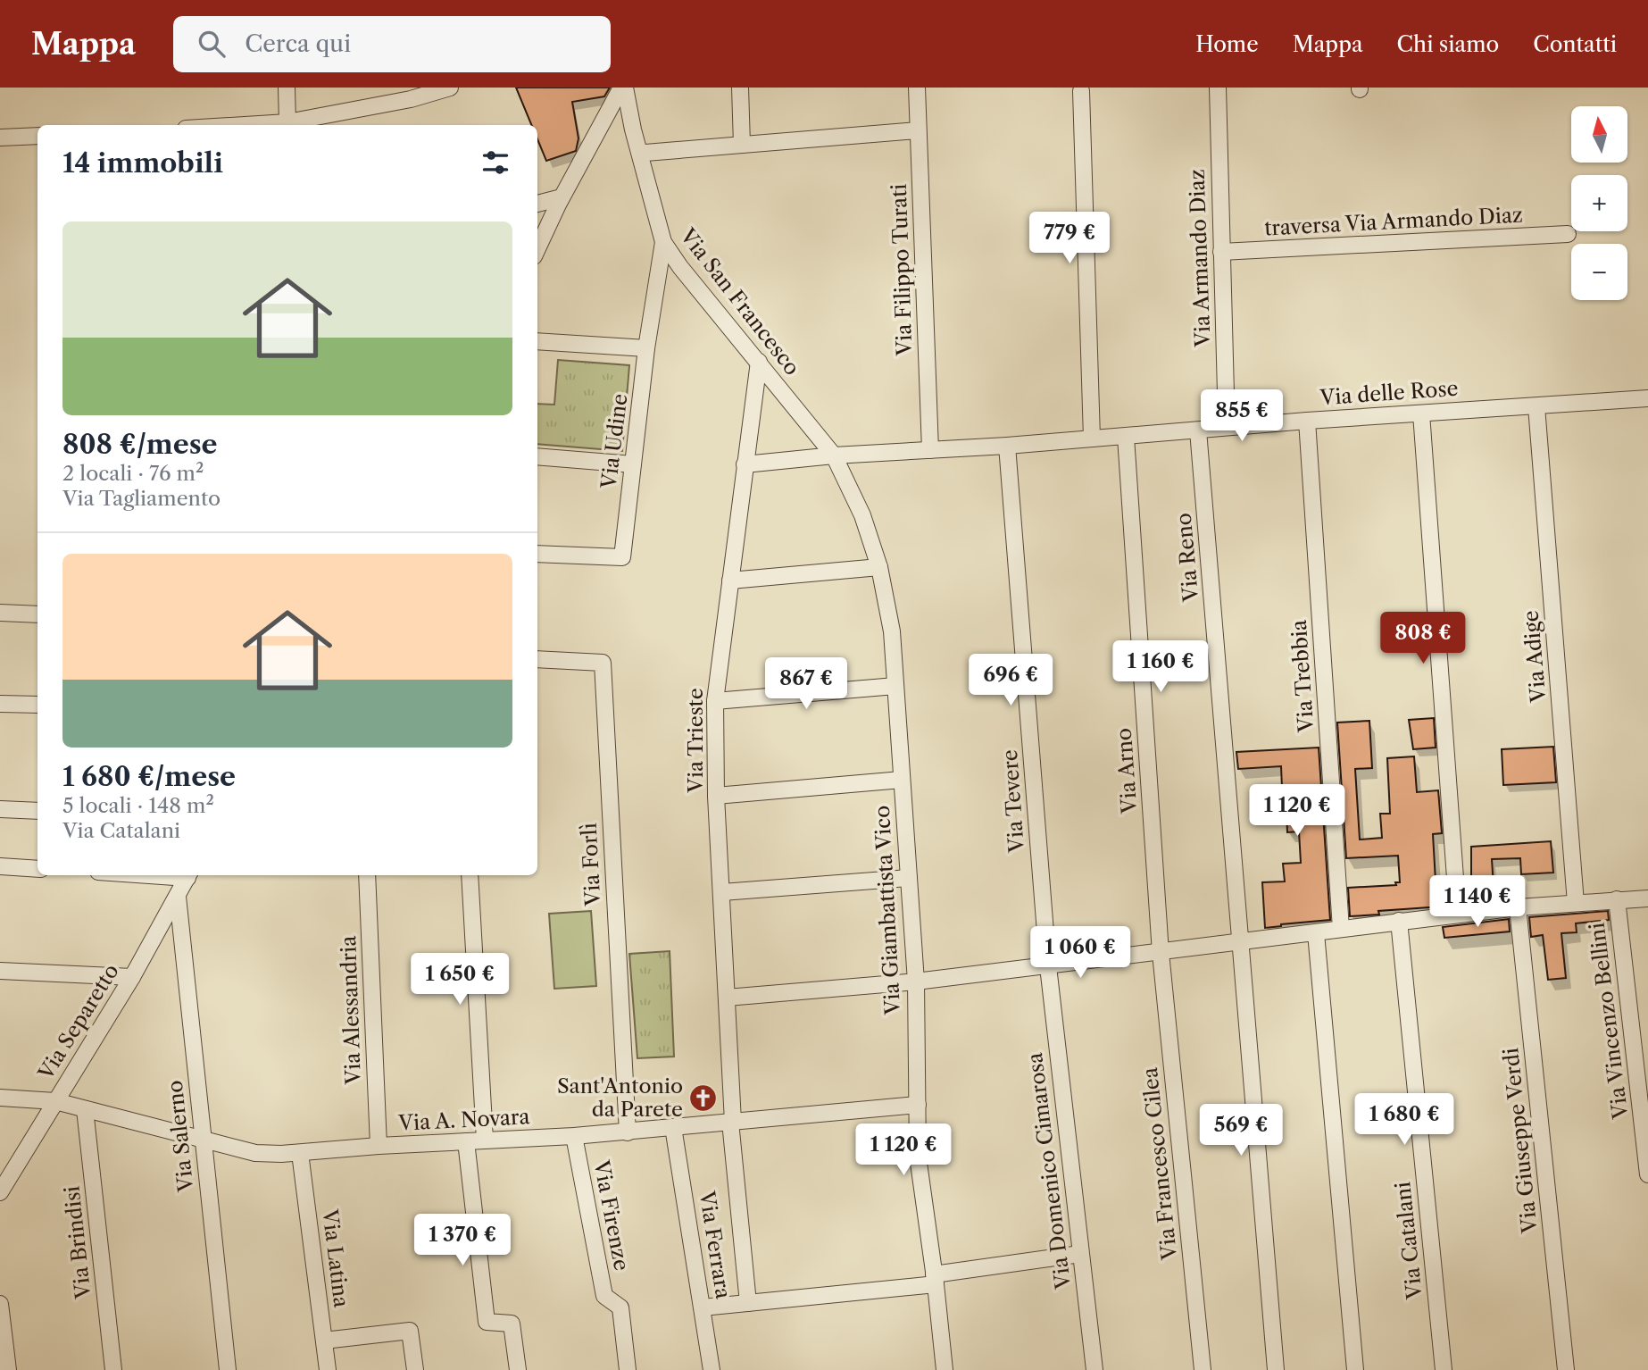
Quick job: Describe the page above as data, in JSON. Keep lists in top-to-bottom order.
{
  "streets": {
    "street": [
      "traversa Via Armando Diaz",
      "Via Armando Diaz",
      "Via Filippo Turati",
      "Via San Francesco",
      "Via delle Rose",
      "Via Udine",
      "Via Reno",
      "Via Adige",
      "Via Trebbia",
      "Via Trieste",
      "Via Arno",
      "Via Tevere",
      "Via Forlì",
      "Via Giambattista Vico",
      "Via Alessandria",
      "Via Vincenzo Bellini",
      "Via Separetto",
      "Via A. Novara",
      "Via Salerno",
      "Via Giuseppe Verdi",
      "Via Francesco Cilea",
      "Via Domenico Cimarosa",
      "Via Firenze",
      "Via Catalani",
      "Via Brindisi",
      "Via Ferrara",
      "Via Latina"
    ]
  },
  "crossings": [
    ["traversa Via Armando Diaz", "Via Armando Diaz"],
    ["Via Armando Diaz", "Via delle Rose"],
    ["Via Filippo Turati", "Via delle Rose"],
    ["Via San Francesco", "Via delle Rose"],
    ["Via San Francesco", "Via Udine"],
    ["Via San Francesco", "Via Trieste"],
    ["Via San Francesco", "Via Giambattista Vico"],
    ["Via delle Rose", "Via Reno"],
    ["Via delle Rose", "Via Adige"],
    ["Via delle Rose", "Via Trebbia"],
    ["Via delle Rose", "Via Trieste"],
    ["Via delle Rose", "Via Arno"],
    ["Via delle Rose", "Via Tevere"],
    ["Via delle Rose", "Via Giambattista Vico"],
    ["Via Trieste", "Via A. Novara"],
    ["Via Arno", "Via Francesco Cilea"],
    ["Via Tevere", "Via Domenico Cimarosa"],
    ["Via Forlì", "Via A. Novara"],
    ["Via Giambattista Vico", "Via A. Novara"],
    ["Via Alessandria", "Via A. Novara"],
    ["Via Separetto", "Via A. Novara"],
    ["Via Separetto", "Via Salerno"],
    ["Via A. Novara", "Via Salerno"],
    ["Via A. Novara", "Via Firenze"],
    ["Via A. Novara", "Via Brindisi"],
    ["Via A. Novara", "Via Ferrara"],
    ["Via A. Novara", "Via Latina"]
  ],
  "places": {
    "church": ["Sant'Antonio da Parete"]
  },
  "north": "top",
  "page": {
    "header": "Mappa",
    "search": "Cerca qui",
    "nav": [
      "Home",
      "Mappa",
      "Chi siamo",
      "Contatti"
    ],
    "map_buttons": ["+", "−"],
    "heading": "14 immobili",
    "list": [
      {
        "name": "808 €/mese",
        "note": "2 locali · 76 m² · Via Tagliamento"
      },
      {
        "name": "1 680 €/mese",
        "note": "5 locali · 148 m² · Via Catalani"
      }
    ],
    "price": [
      "779 €",
      "855 €",
      "808 €",
      "1 160 €",
      "696 €",
      "867 €",
      "1 120 €",
      "1 140 €",
      "1 060 €",
      "1 650 €",
      "1 680 €",
      "569 €",
      "1 120 €",
      "1 370 €"
    ]
  }
}
